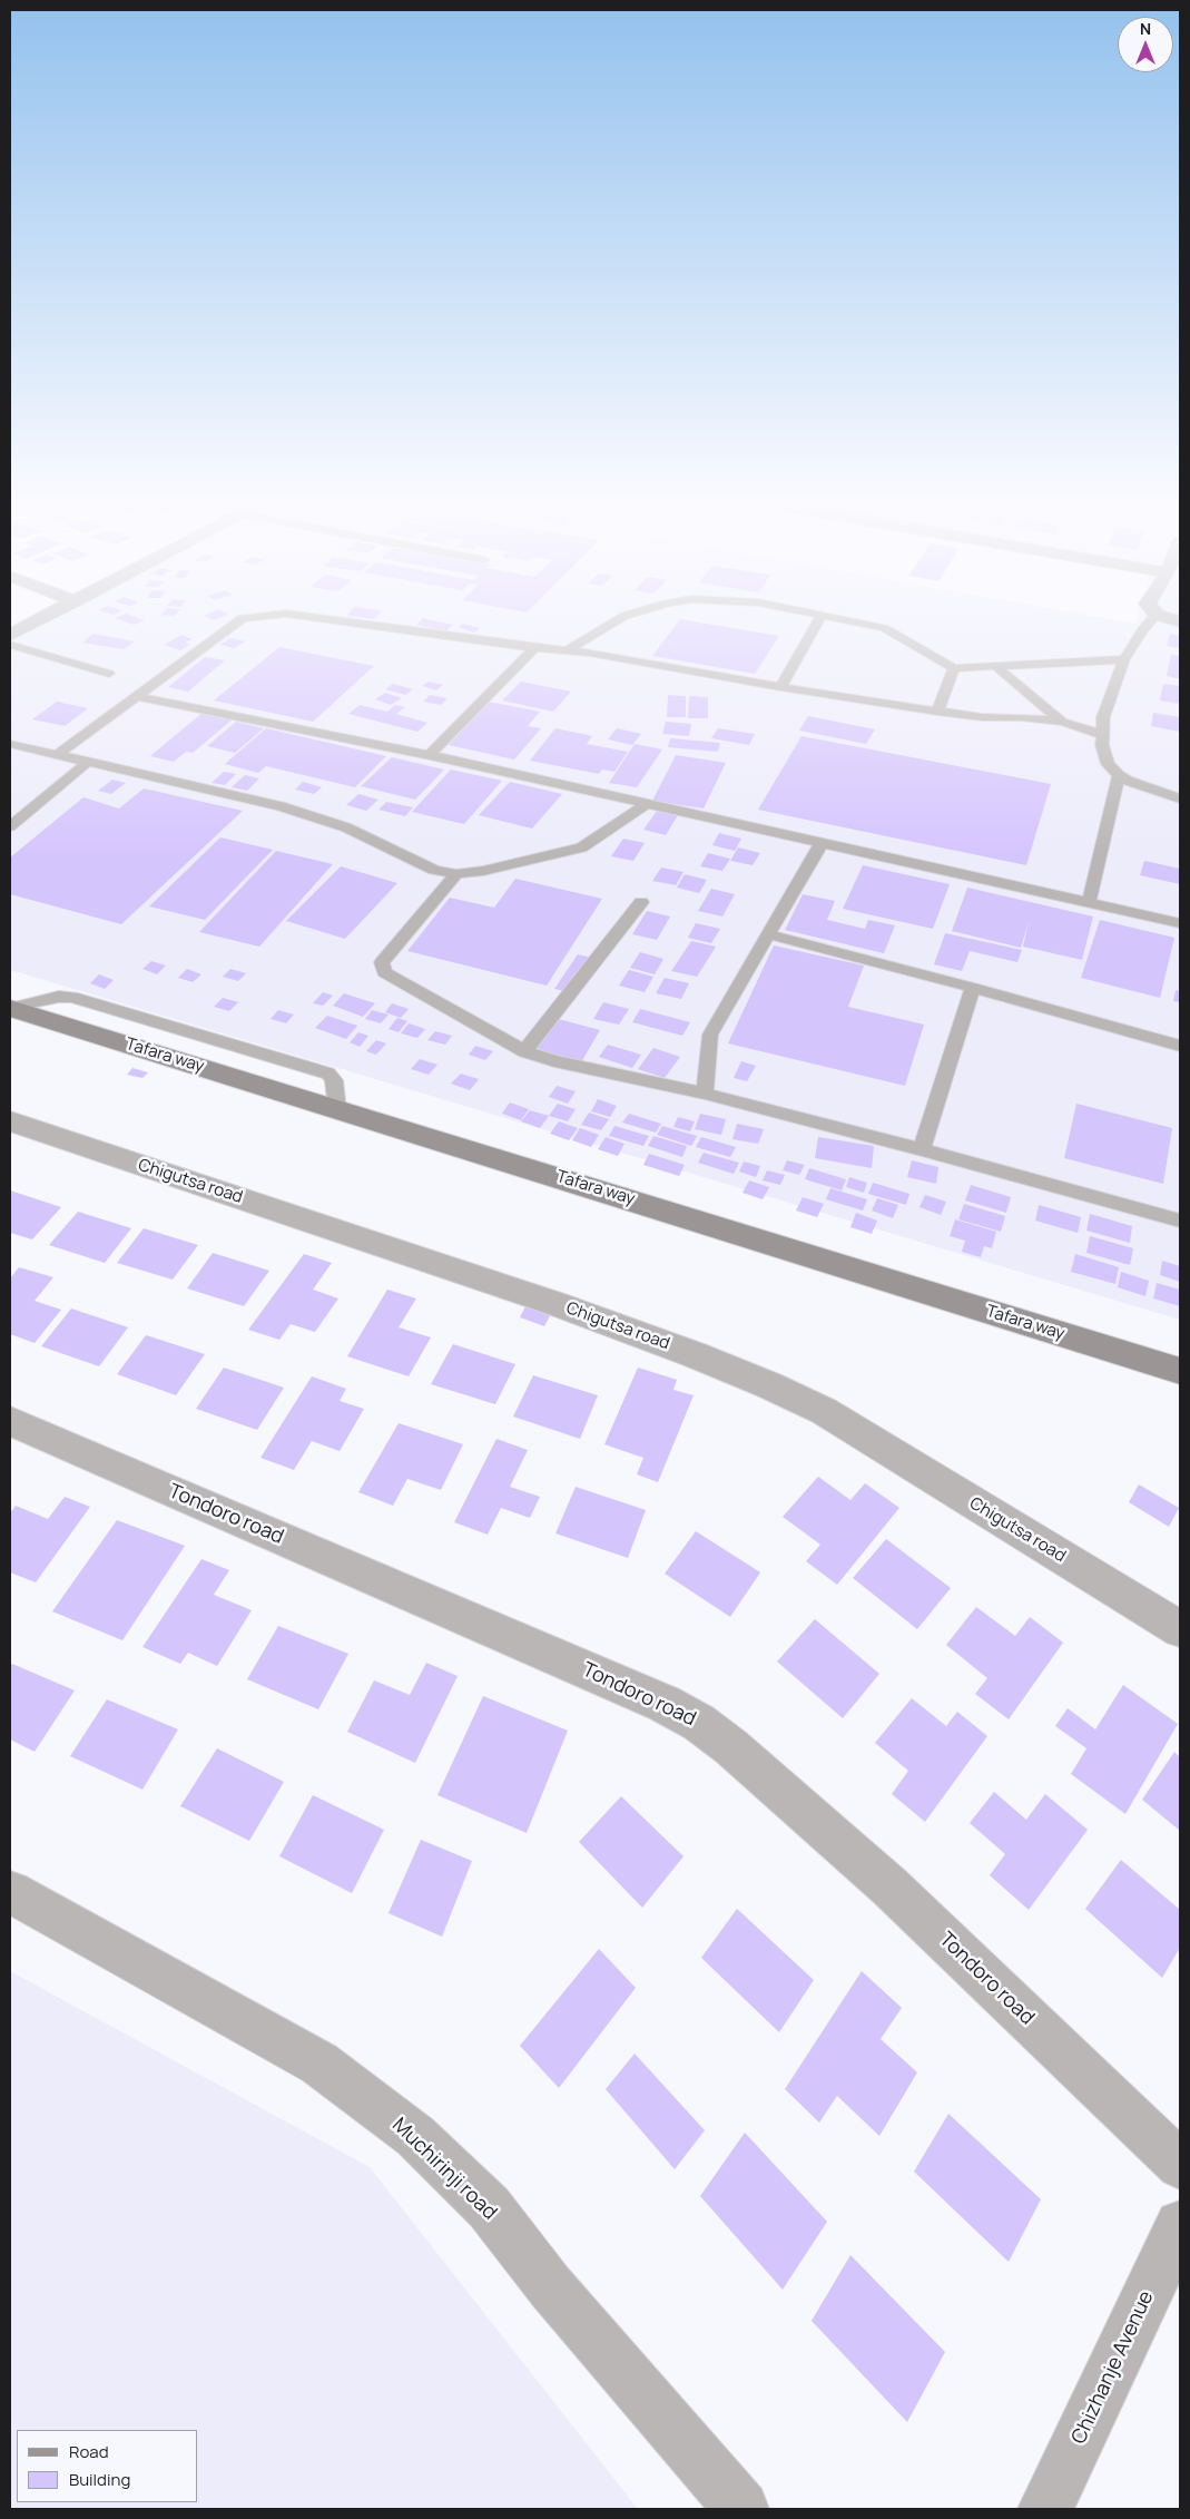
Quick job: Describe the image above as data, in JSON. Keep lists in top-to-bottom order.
{
  "streets": {
    "street": [
      "Tafara way",
      "Chigutsa road",
      "Tondoro road",
      "Muchirinji road",
      "Chizhanje Avenue"
    ]
  },
  "legend": ["Road", "Building"],
  "north": "top"
}
